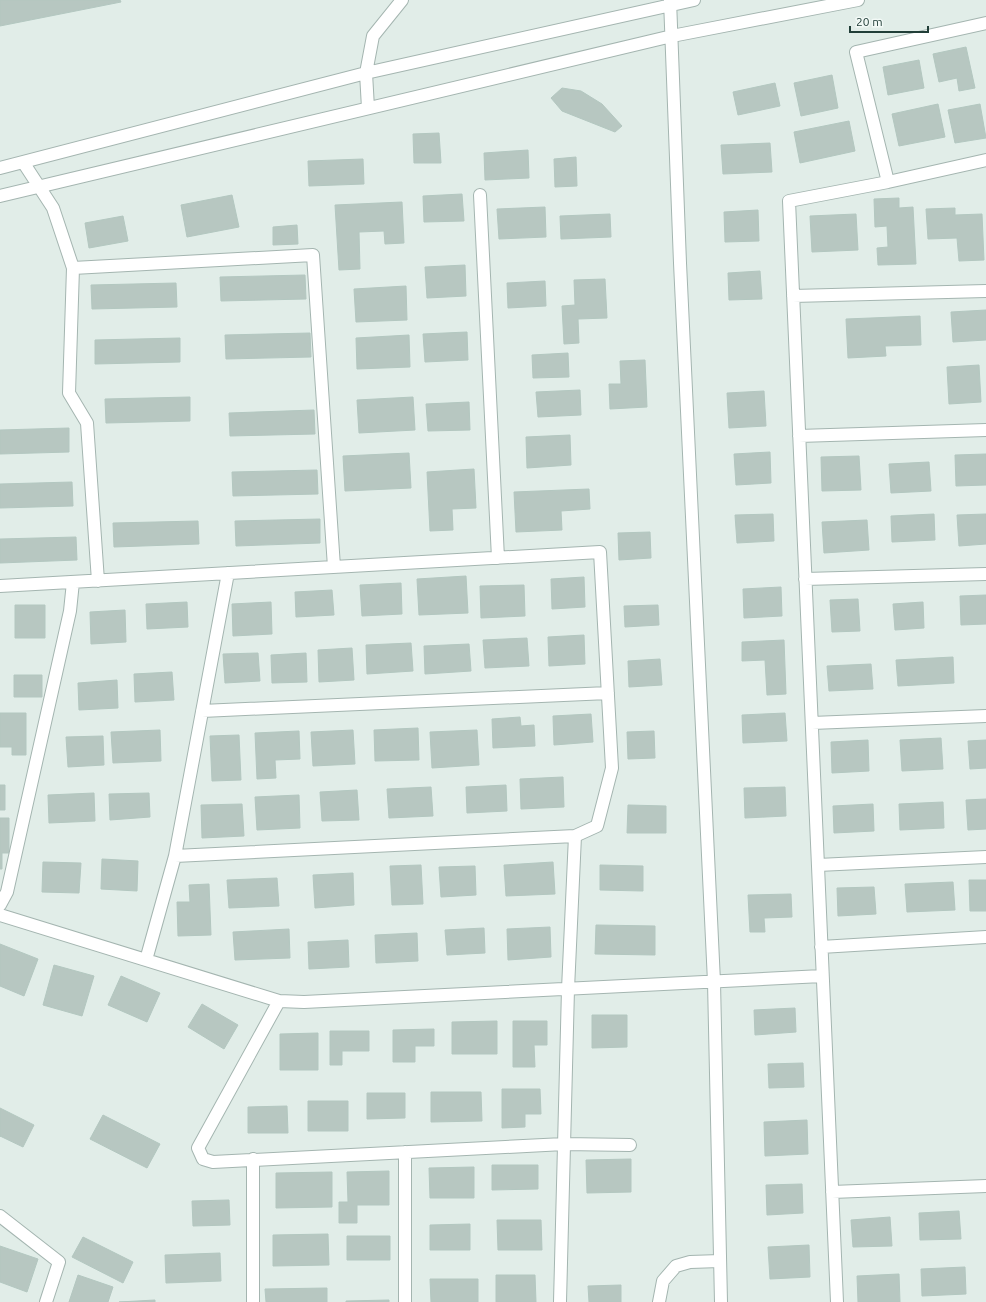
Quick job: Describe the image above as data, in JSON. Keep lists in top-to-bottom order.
{
  "scale_bar": "20 m"
}
